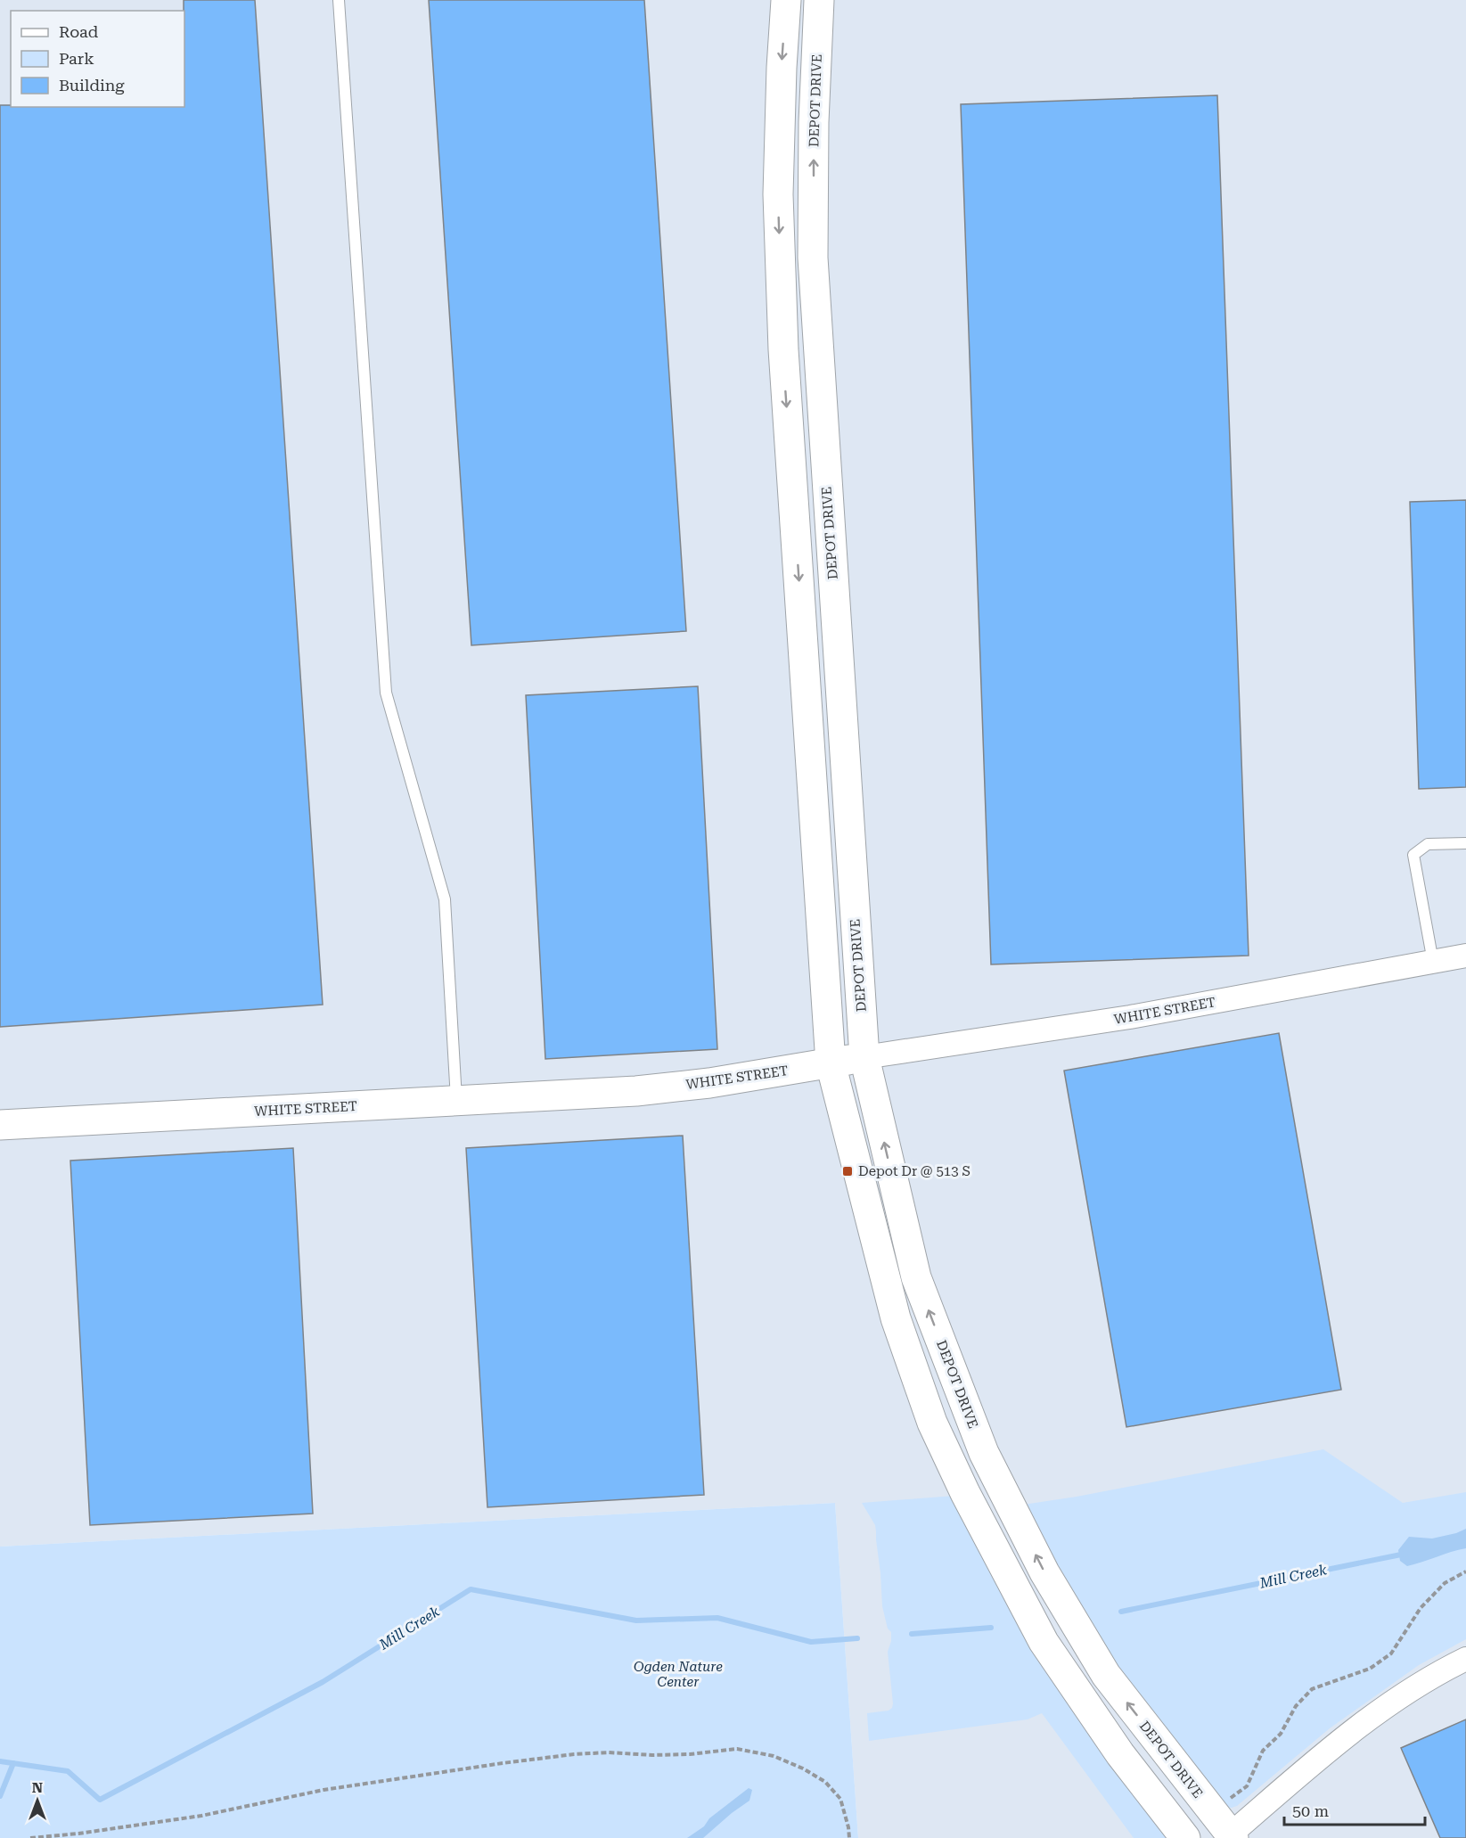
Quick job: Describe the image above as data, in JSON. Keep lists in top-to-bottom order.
{
  "streets": {
    "main road": ["DEPOT DRIVE", "WHITE STREET"]
  },
  "crossings": [
    ["DEPOT DRIVE", "WHITE STREET"]
  ],
  "water": ["Mill Creek"],
  "parks": ["Ogden Nature Center"],
  "places": {
    "transit": ["Depot Dr @ 513 S"]
  },
  "legend": ["Road", "Park", "Building"],
  "scale_bar": "50 m",
  "north": "top"
}
